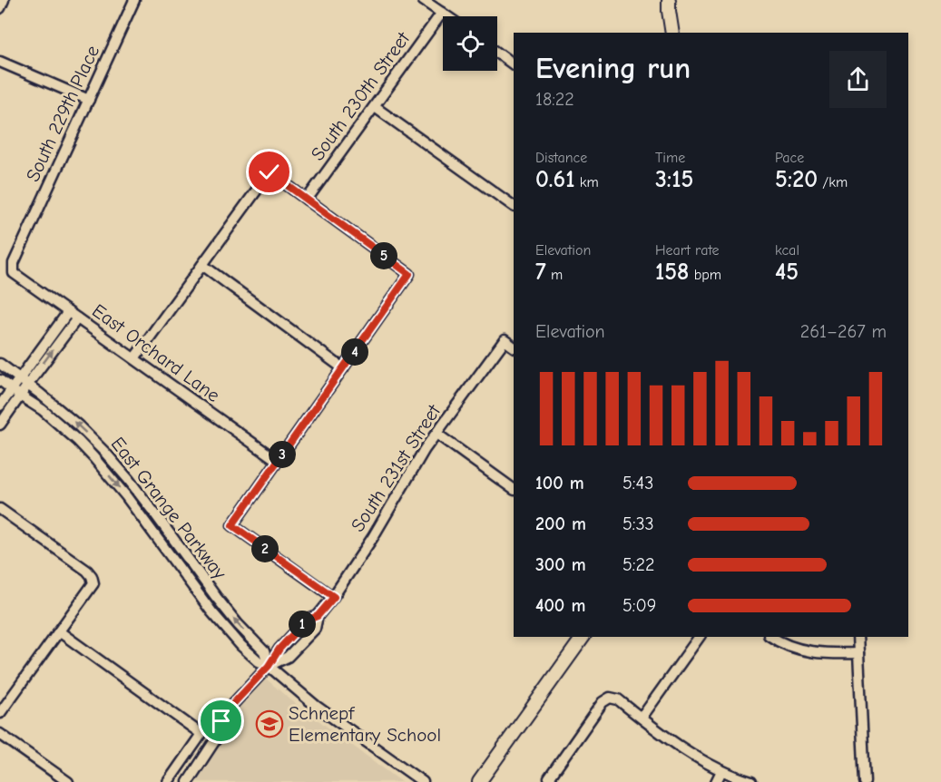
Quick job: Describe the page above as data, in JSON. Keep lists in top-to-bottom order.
{
  "streets": {
    "street": [
      "South 230th Street",
      "South 229th Place",
      "East Orchard Lane",
      "South 231st Street",
      "East Grange Parkway"
    ]
  },
  "crossings": [
    ["South 229th Place", "East Orchard Lane"],
    ["South 231st Street", "East Grange Parkway"]
  ],
  "places": {
    "school or university": ["Schnepf Elementary School"]
  },
  "page": {
    "heading": ["Evening run", "18:22"],
    "stats": [
      ["Distance", "0.61 km"],
      ["Time", "3:15"],
      ["Pace", "5:20 /km"],
      ["Elevation", "7 m"],
      ["Heart rate", "158 bpm"],
      ["kcal", "45"]
    ],
    "pins": [
      "5",
      "4",
      "3",
      "2",
      "1"
    ],
    "chart": ["Elevation", "261–267 m"],
    "list": [
      {
        "name": "100 m",
        "note": "5:43"
      },
      {
        "name": "200 m",
        "note": "5:33"
      },
      {
        "name": "300 m",
        "note": "5:22"
      },
      {
        "name": "400 m",
        "note": "5:09"
      }
    ]
  }
}
